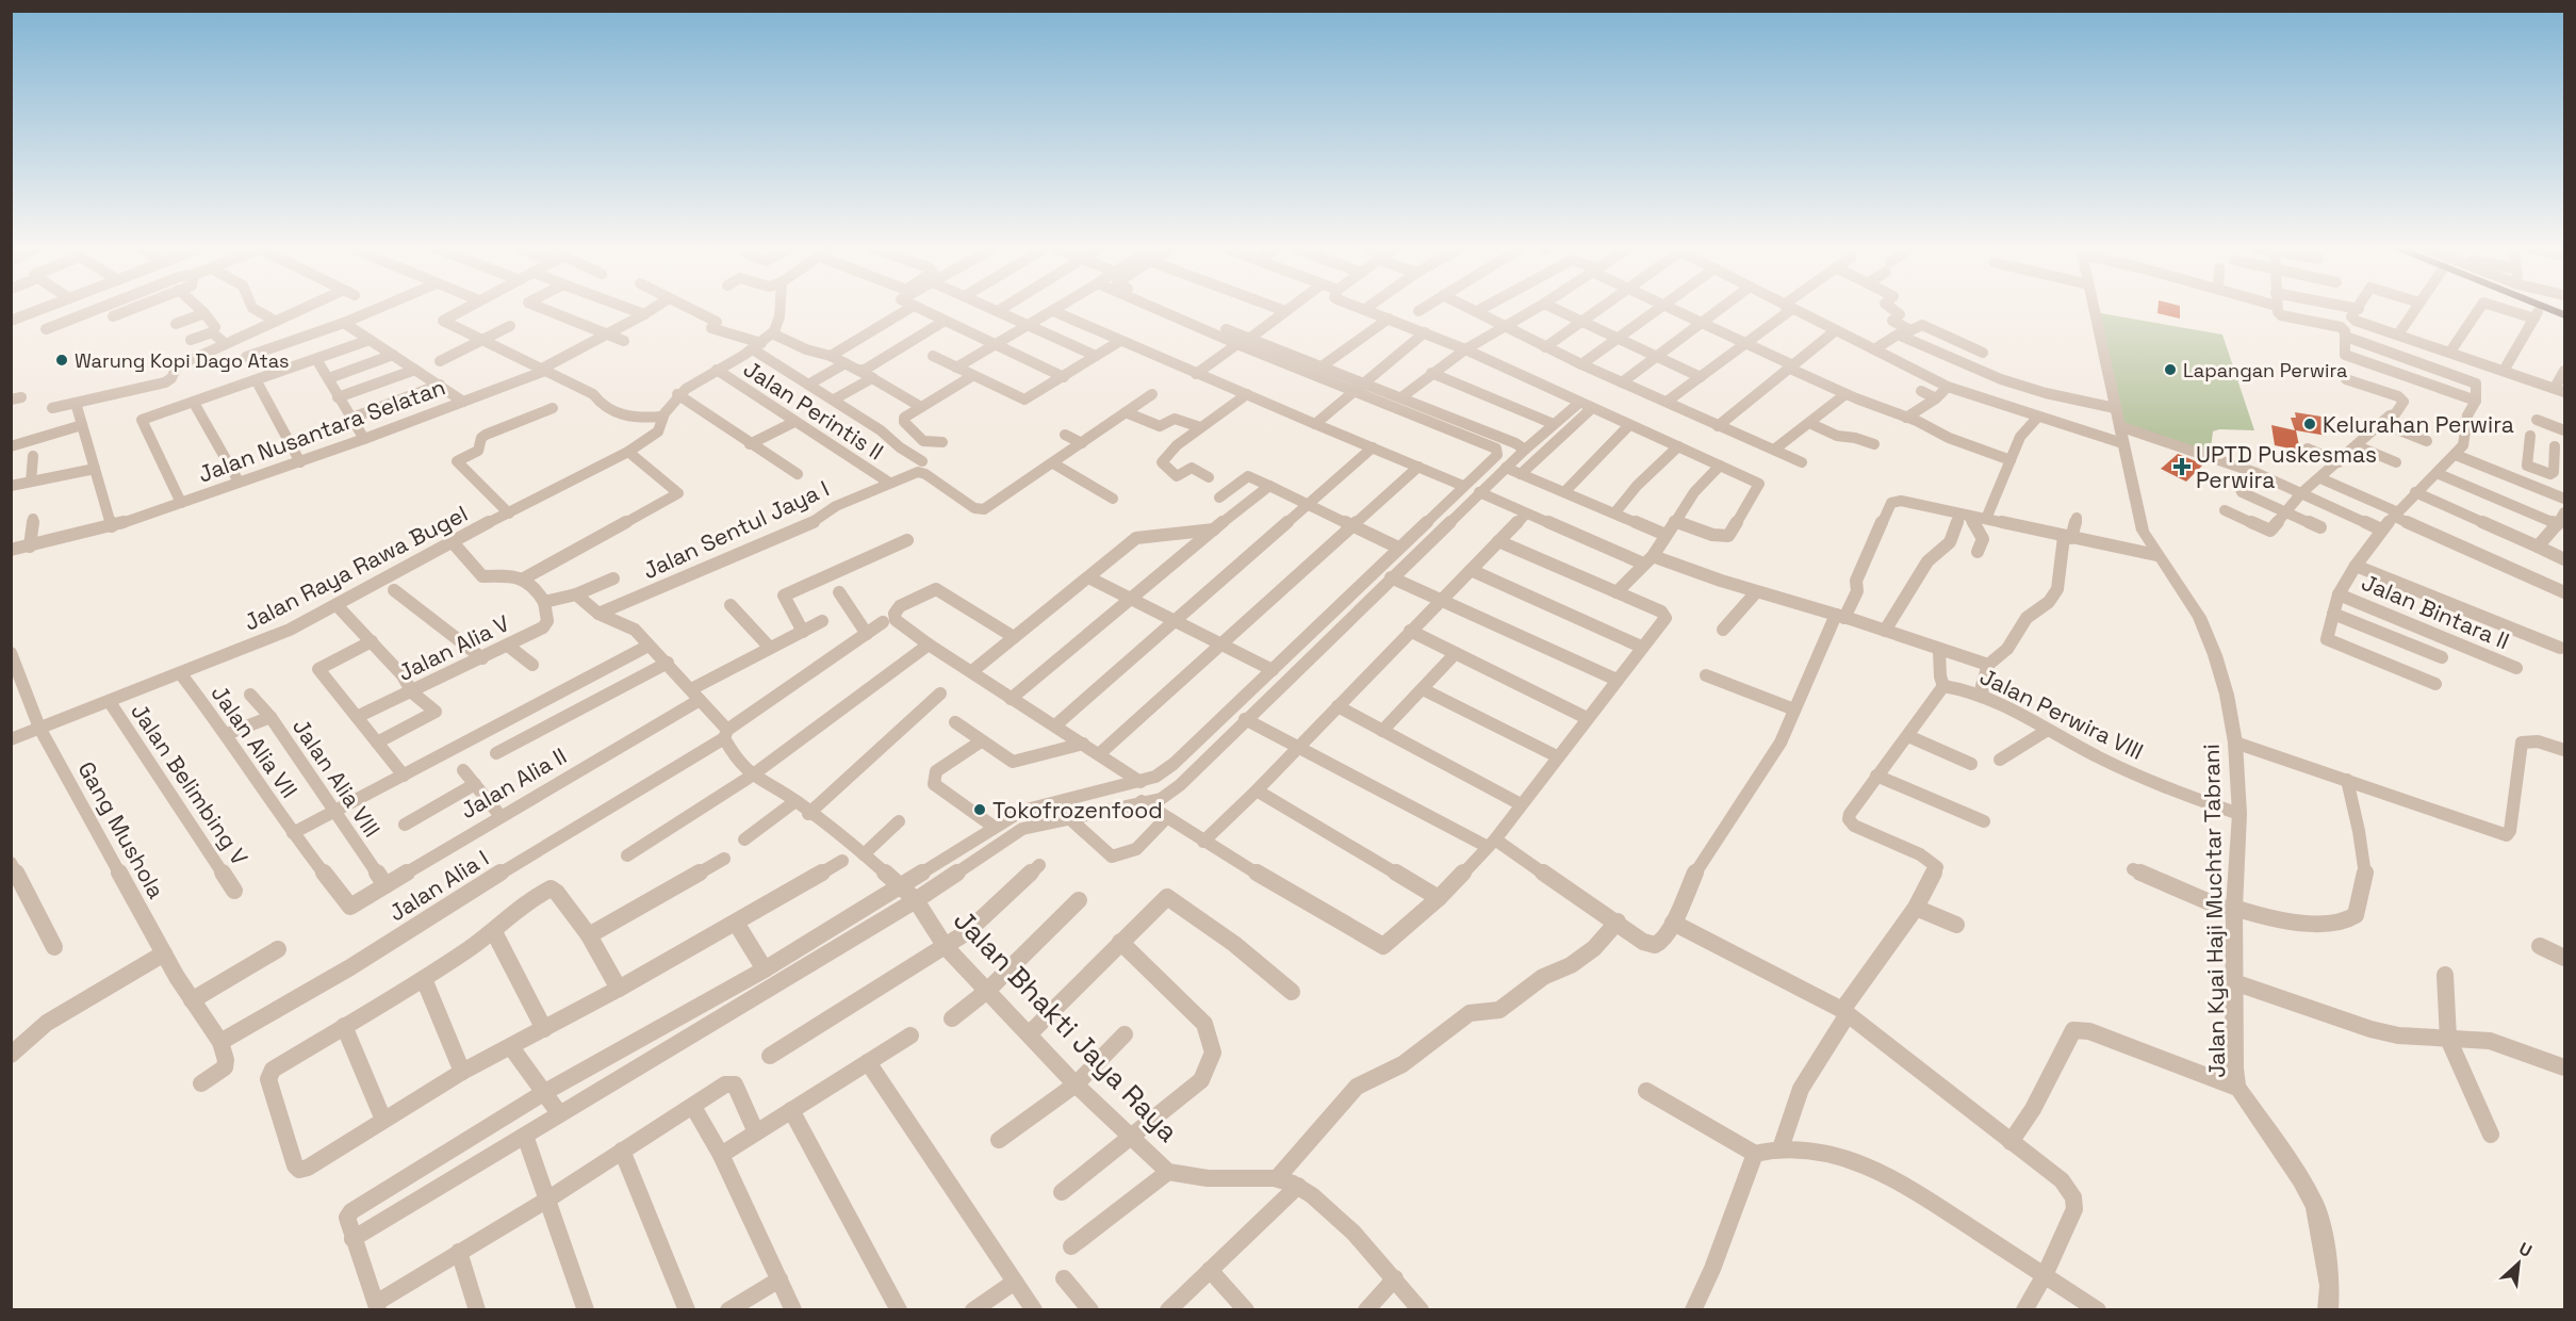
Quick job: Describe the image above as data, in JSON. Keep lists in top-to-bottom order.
{
  "streets": {
    "street": [
      "Jalan Perintis II",
      "Jalan Nusantara Selatan",
      "Jalan Sentul Jaya I",
      "Jalan Raya Rawa Bugel",
      "Jalan Bintara II",
      "Jalan Alia V",
      "Jalan Perwira VIII",
      "Jalan Alia VII",
      "Jalan Alia VIII",
      "Jalan Alia II",
      "Jalan Belimbing V",
      "Gang Mushola",
      "Jalan Alia I",
      "Jalan Kyai Haji Muchtar Tabrani",
      "Jalan Bhakti Jaya Raya"
    ]
  },
  "crossings": [
    ["Jalan Perintis II", "Jalan Sentul Jaya I"],
    ["Jalan Sentul Jaya I", "Jalan Bhakti Jaya Raya"],
    ["Jalan Raya Rawa Bugel", "Jalan Alia VII"],
    ["Jalan Raya Rawa Bugel", "Jalan Belimbing V"],
    ["Jalan Raya Rawa Bugel", "Gang Mushola"],
    ["Jalan Perwira VIII", "Jalan Kyai Haji Muchtar Tabrani"],
    ["Jalan Alia VII", "Jalan Alia II"],
    ["Jalan Alia VIII", "Jalan Alia II"],
    ["Jalan Alia II", "Jalan Bhakti Jaya Raya"],
    ["Jalan Alia I", "Jalan Bhakti Jaya Raya"]
  ],
  "places": {
    "other": [
      "Warung Kopi Dago Atas",
      "Lapangan Perwira",
      "Kelurahan Perwira",
      "Tokofrozenfood"
    ],
    "health": ["UPTD Puskesmas Perwira"]
  },
  "north": "top right"
}
